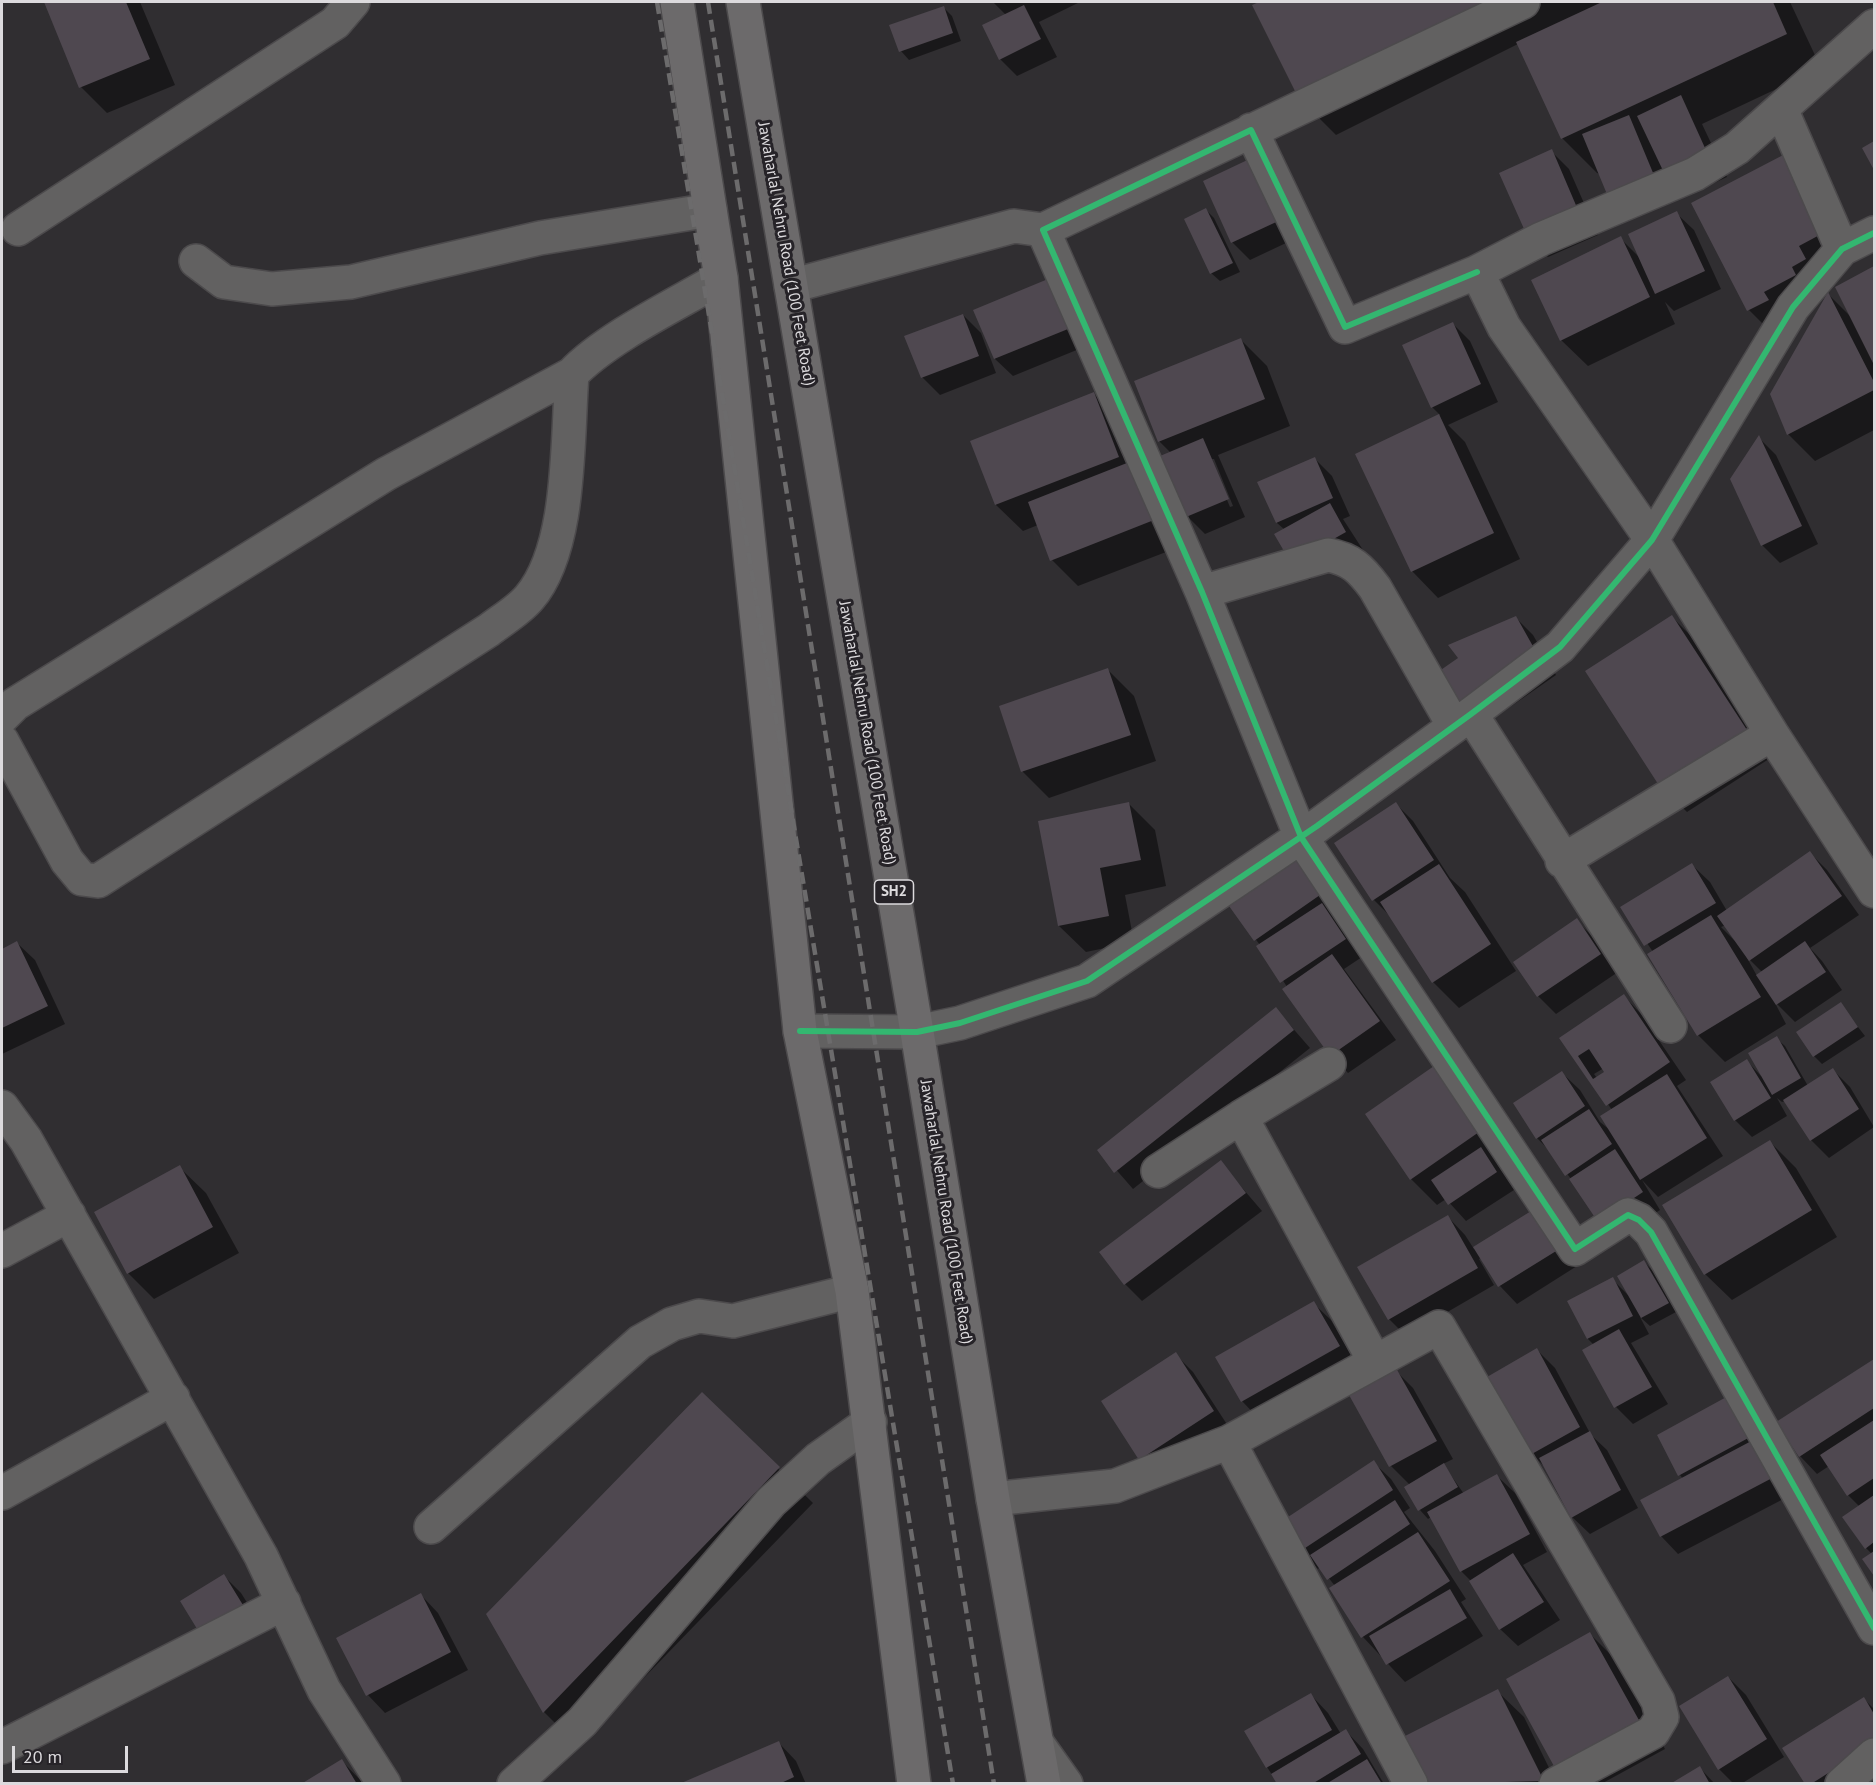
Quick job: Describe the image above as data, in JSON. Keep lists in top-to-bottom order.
{
  "streets": {
    "main road": ["Jawaharlal Nehru Road (100 Feet Road)", "SH2"]
  },
  "scale_bar": "20 m"
}
